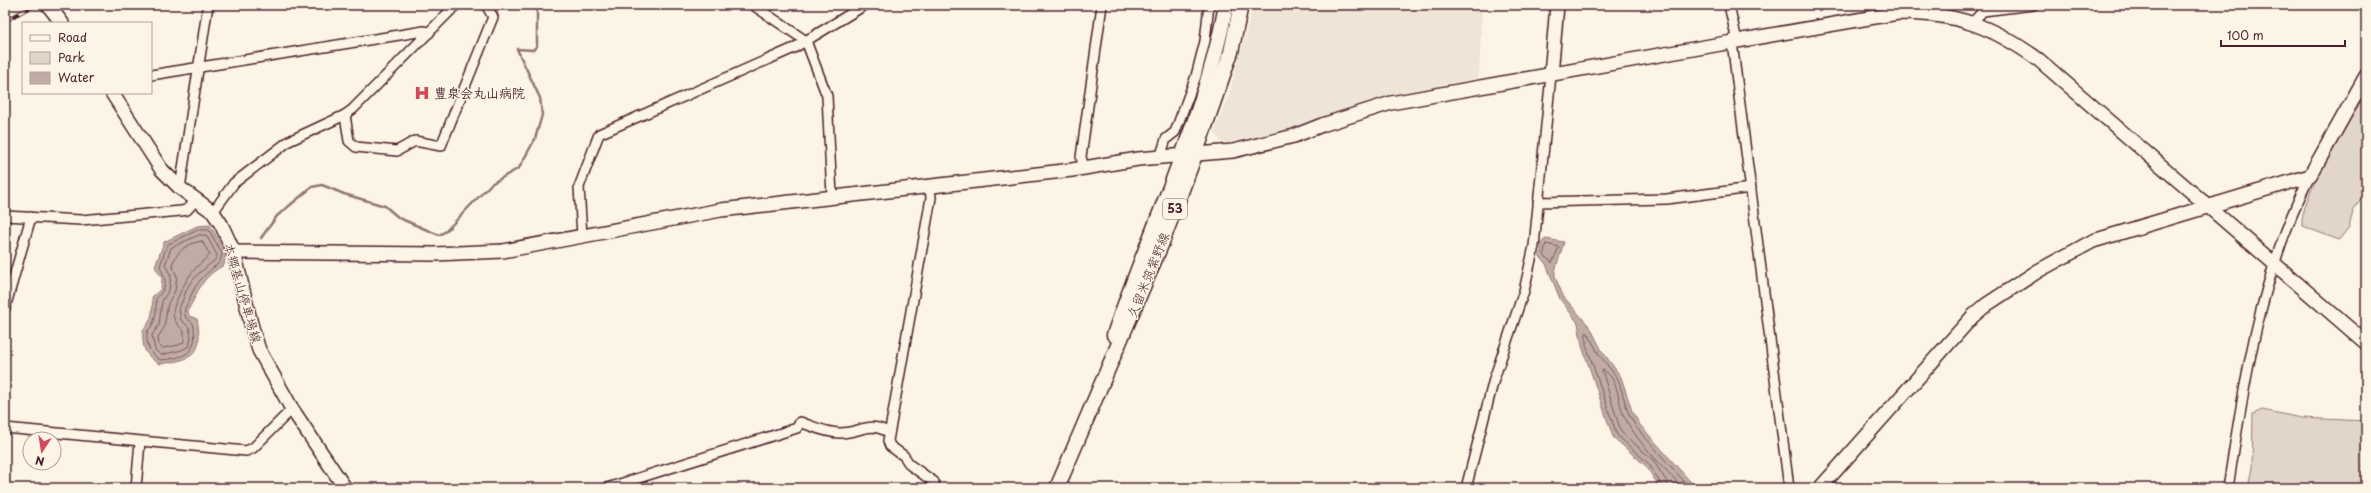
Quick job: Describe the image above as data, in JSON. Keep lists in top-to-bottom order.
{
  "streets": {
    "main road": ["53", "久留米筑紫野線"],
    "street": ["本郷基山停車場線"]
  },
  "places": {
    "hospital": ["豊泉会丸山病院"]
  },
  "legend": ["Road", "Park", "Water"],
  "scale_bar": "100 m",
  "north": "bottom"
}
